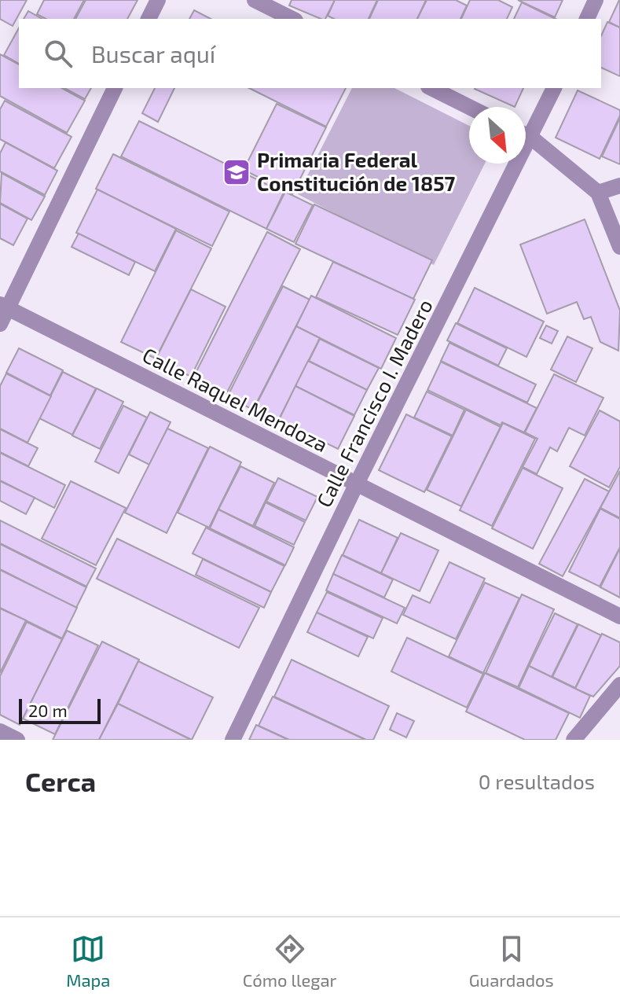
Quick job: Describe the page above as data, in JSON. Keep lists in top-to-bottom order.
{
  "streets": {
    "street": ["Calle Raquel Mendoza", "Calle Francisco I. Madero"]
  },
  "crossings": [
    ["Calle Raquel Mendoza", "Calle Francisco I. Madero"]
  ],
  "places": {
    "school or university": ["Primaria Federal Constitución de 1857"]
  },
  "scale_bar": "20 m",
  "north": "bottom right",
  "page": {
    "search": "Buscar aquí",
    "scale": "20 m",
    "heading": ["Cerca", "0 resultados"],
    "nav": ["Mapa", "Cómo llegar", "Guardados"]
  }
}
